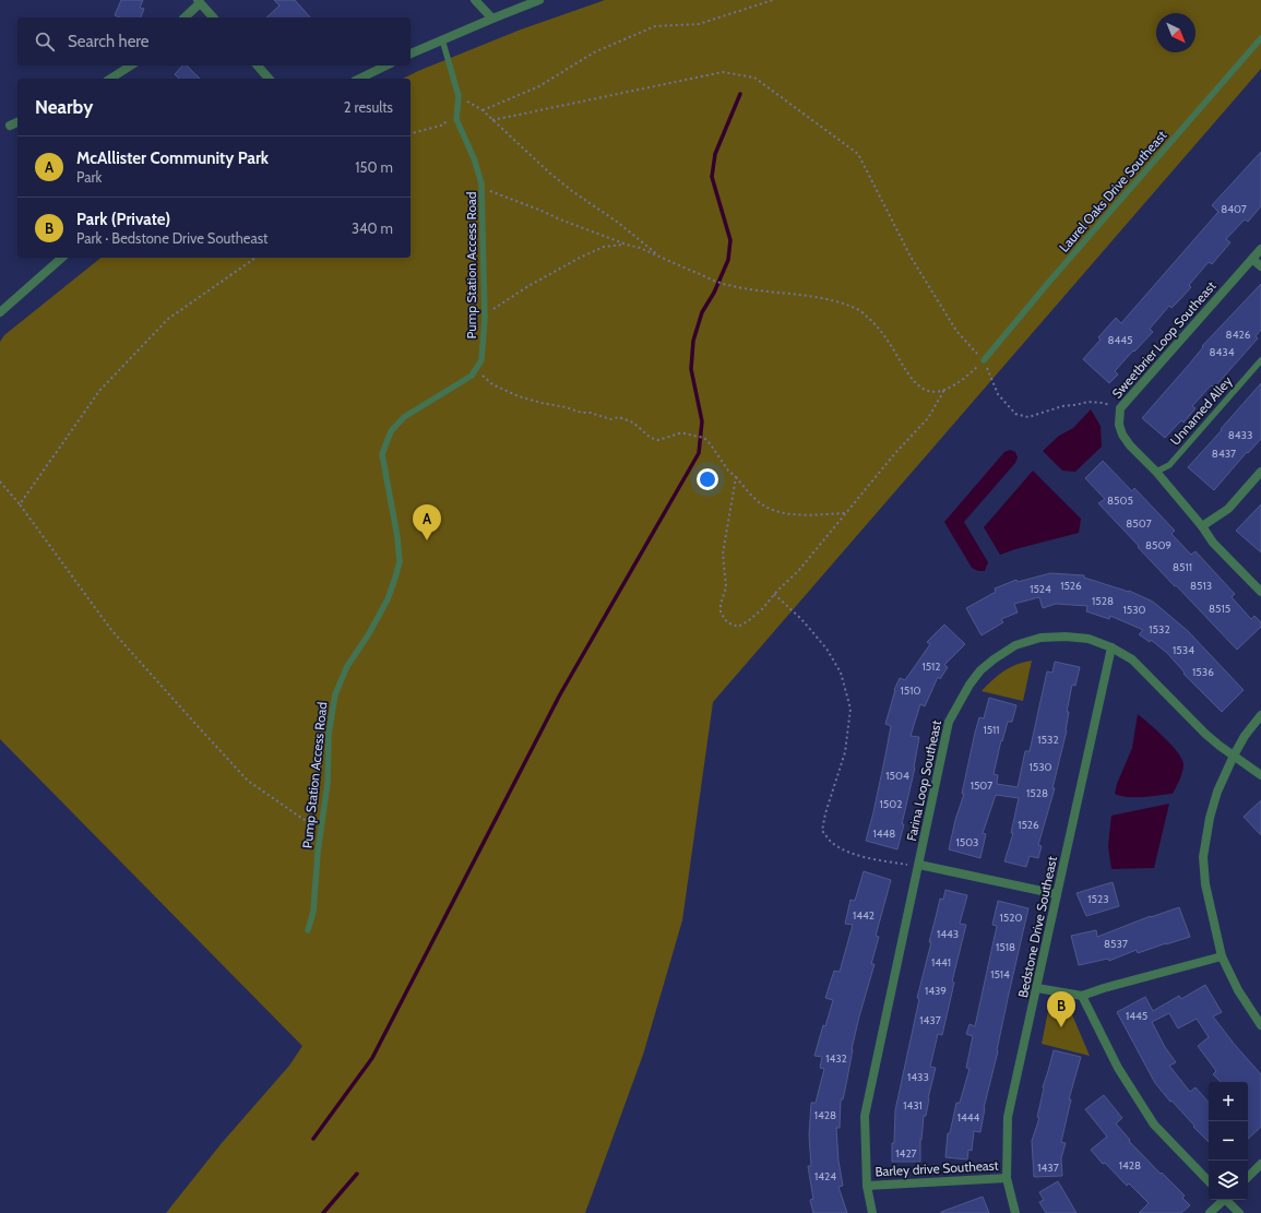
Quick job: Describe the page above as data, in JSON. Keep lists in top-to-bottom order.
{
  "streets": {
    "street": [
      "Sweetbrier Loop Southeast",
      "Farina Loop Southeast",
      "Bedstone Drive Southeast",
      "Barley drive Southeast"
    ],
    "lane": ["Laurel Oaks Drive Southeast", "Pump Station Access Road", "Unnamed Alley"]
  },
  "crossings": [
    ["Sweetbrier Loop Southeast", "Unnamed Alley"],
    ["Farina Loop Southeast", "Bedstone Drive Southeast"],
    ["Farina Loop Southeast", "Barley drive Southeast"],
    ["Bedstone Drive Southeast", "Barley drive Southeast"]
  ],
  "house_numbers": [
    "8407",
    "8426",
    "8445",
    "8434",
    "8433",
    "8437",
    "8505",
    "8507",
    "8509",
    "8511",
    "1526",
    "8513",
    "1524",
    "1528",
    "8515",
    "1530",
    "1532",
    "1534",
    "1512",
    "1536",
    "1510",
    "1511",
    "1532",
    "1530",
    "1504",
    "1507",
    "1528",
    "1502",
    "1526",
    "1448",
    "1503",
    "1523",
    "1442",
    "1520",
    "1443",
    "8537",
    "1518",
    "1441",
    "1514",
    "1439",
    "1445",
    "1437",
    "1432",
    "1433",
    "1431",
    "1428",
    "1444",
    "1427",
    "1428",
    "1437",
    "1424"
  ],
  "north": "bottom right",
  "page": {
    "search": "Search here",
    "heading": ["Nearby", "2 results"],
    "list": [
      {
        "mark": "A",
        "name": "McAllister Community Park",
        "note": "Park",
        "value": "150 m"
      },
      {
        "mark": "B",
        "name": "Park (Private)",
        "note": "Park · Bedstone Drive Southeast",
        "value": "340 m"
      }
    ],
    "pins": ["A", "B"],
    "map_buttons": ["+", "−"]
  }
}
